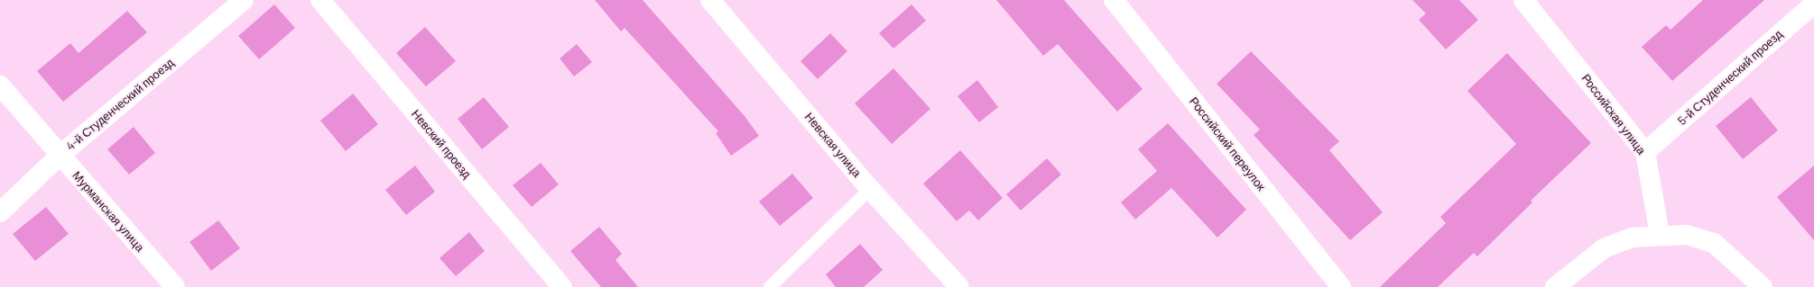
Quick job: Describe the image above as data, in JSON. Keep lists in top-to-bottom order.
{
  "streets": {
    "street": [
      "5-й Студенческий проезд",
      "4-й Студенческий проезд",
      "Российская улица",
      "Невский проезд",
      "Российский переулок",
      "Невская улица",
      "Мурманская улица"
    ]
  },
  "crossings": [
    ["5-й Студенческий проезд", "Российская улица"],
    ["4-й Студенческий проезд", "Мурманская улица"]
  ]
}
